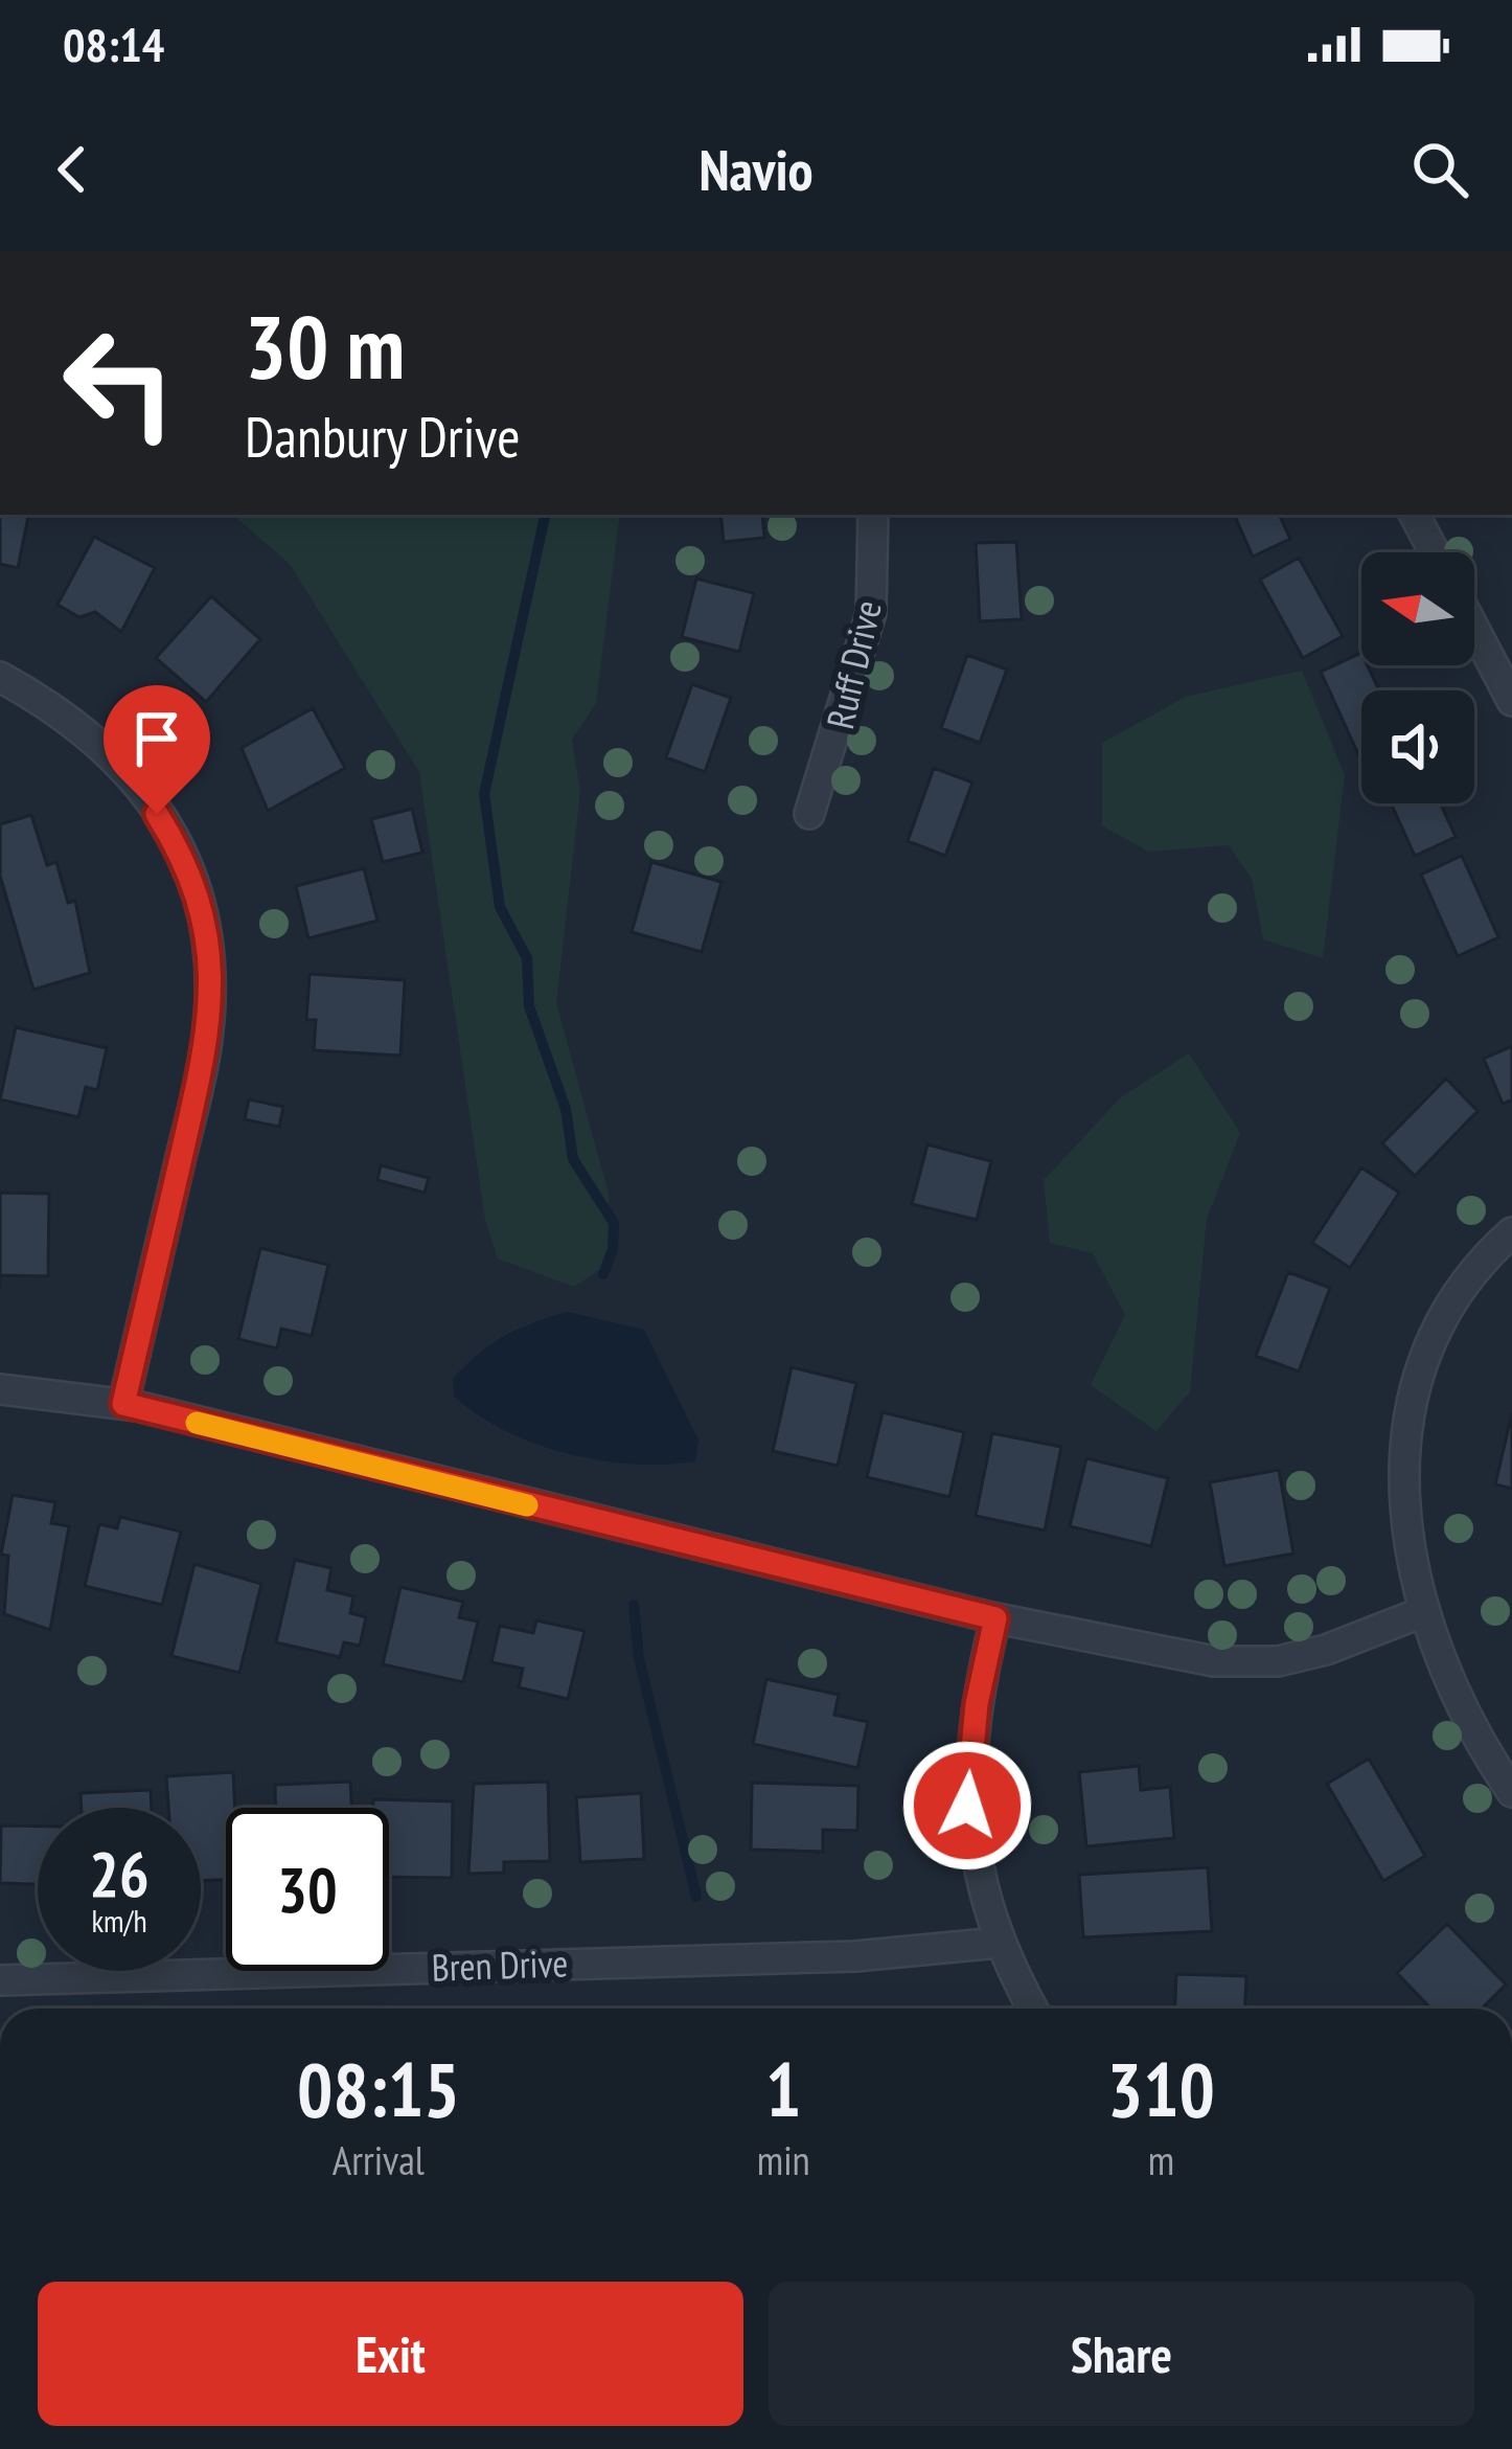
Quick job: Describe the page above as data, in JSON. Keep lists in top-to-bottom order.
{
  "streets": {
    "street": ["Ruff Drive", "Bren Drive"]
  },
  "north": "left",
  "page": {
    "status": "08:14",
    "header": "Navio",
    "turn": ["30 m", "Danbury Drive"],
    "speed": "26 km/h",
    "limit": "30",
    "eta": [
      "08:15",
      "Arrival",
      "1",
      "min",
      "310",
      "m"
    ],
    "buttons": ["Exit", "Share"]
  }
}
